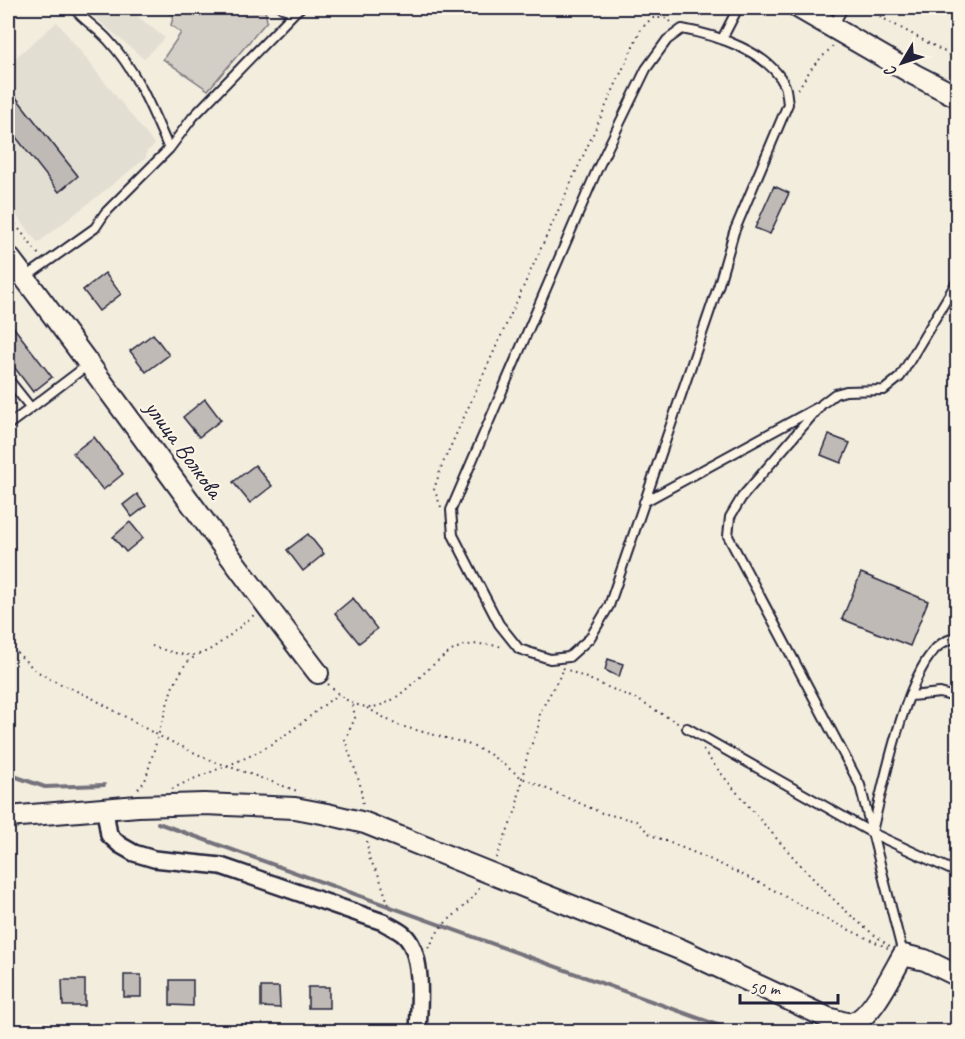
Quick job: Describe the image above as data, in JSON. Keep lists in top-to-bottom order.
{
  "streets": {
    "street": ["улица Волкова"]
  },
  "scale_bar": "50 m",
  "north": "bottom left"
}
